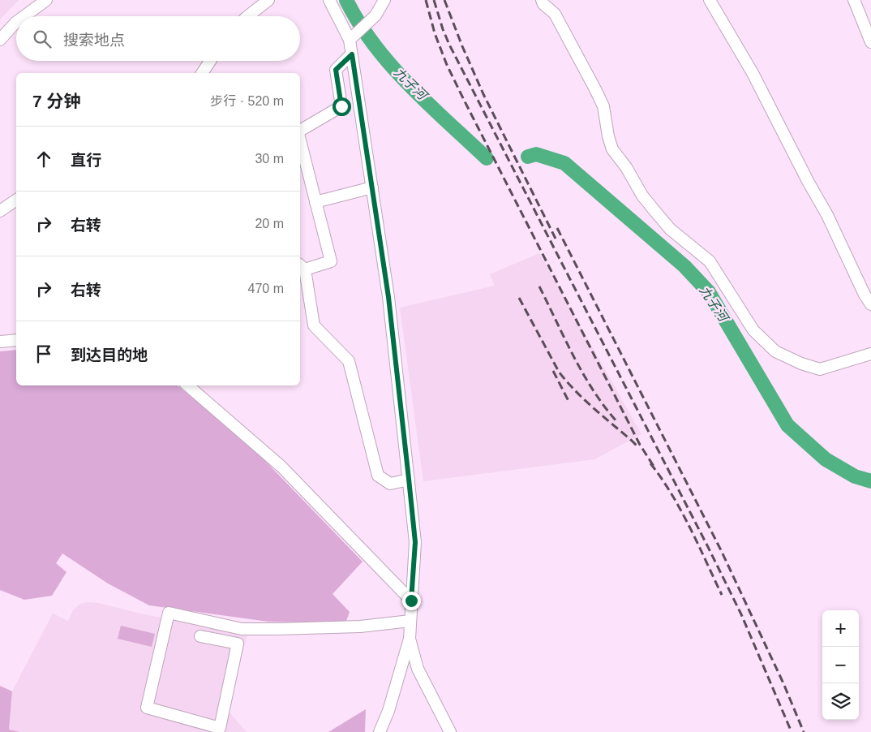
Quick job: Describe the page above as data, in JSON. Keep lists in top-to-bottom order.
{
  "water": ["九子河"],
  "page": {
    "search": "搜索地点",
    "heading": ["7 分钟", "步行 · 520 m"],
    "list": [
      ["直行", "30 m"],
      ["右转", "20 m"],
      ["右转", "470 m"],
      "到达目的地"
    ],
    "map_buttons": ["+", "−"]
  }
}
